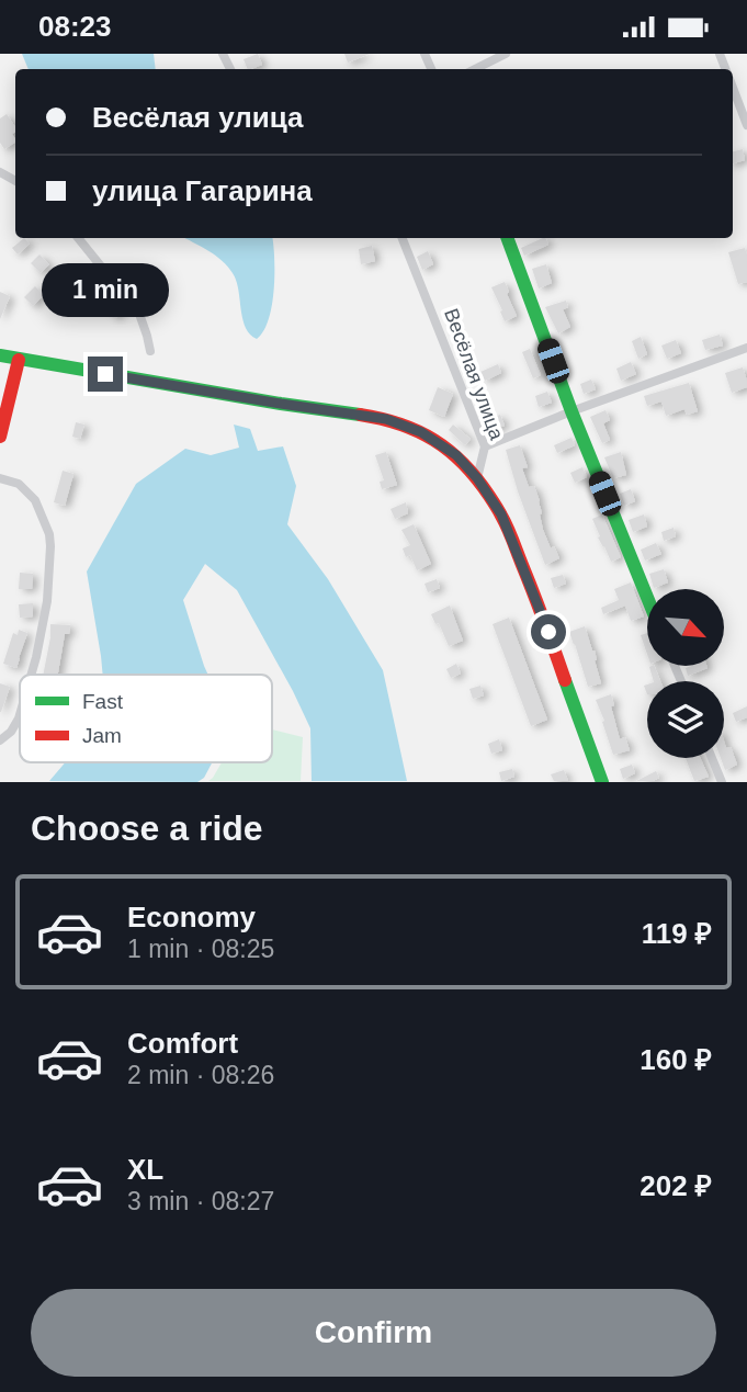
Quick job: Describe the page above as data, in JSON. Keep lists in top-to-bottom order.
{
  "streets": {
    "street": ["Весёлая улица"]
  },
  "legend": ["Fast", "Jam"],
  "north": "bottom right",
  "page": {
    "status": "08:23",
    "banner": ["Весёлая улица", "улица Гагарина"],
    "bubble": "1 min",
    "heading": "Choose a ride",
    "list": [
      {
        "name": "Economy",
        "note": "1 min · 08:25",
        "value": "119 ₽"
      },
      {
        "name": "Comfort",
        "note": "2 min · 08:26",
        "value": "160 ₽"
      },
      {
        "name": "XL",
        "note": "3 min · 08:27",
        "value": "202 ₽"
      }
    ],
    "buttons": "Confirm"
  }
}
